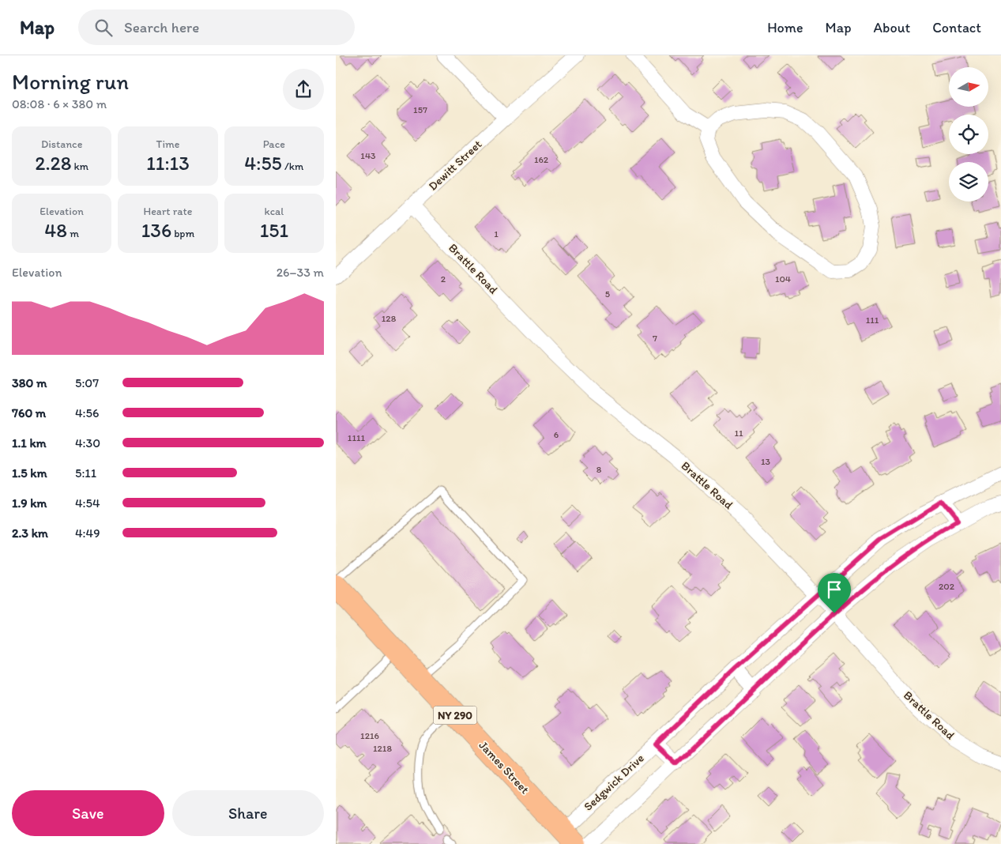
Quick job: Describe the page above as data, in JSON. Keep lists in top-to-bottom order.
{
  "streets": {
    "main road": ["NY 290", "James Street"],
    "street": ["Dewitt Street", "Brattle Road", "Sedgwick Drive"]
  },
  "crossings": [
    ["Dewitt Street", "Brattle Road"],
    ["Brattle Road", "Sedgwick Drive"],
    ["James Street", "Sedgwick Drive"]
  ],
  "house_numbers": [
    "157",
    "143",
    "162",
    "1",
    "2",
    "104",
    "5",
    "128",
    "111",
    "7",
    "11",
    "6",
    "1111",
    "13",
    "8",
    "202",
    "1216",
    "1218"
  ],
  "north": "right",
  "page": {
    "header": "Map",
    "search": "Search here",
    "nav": [
      "Home",
      "Map",
      "About",
      "Contact"
    ],
    "heading": ["Morning run", "08:08 · 6 × 380 m"],
    "stats": [
      ["Distance", "2.28 km"],
      ["Time", "11:13"],
      ["Pace", "4:55 /km"],
      ["Elevation", "48 m"],
      ["Heart rate", "136 bpm"],
      ["kcal", "151"]
    ],
    "chart": ["Elevation", "26–33 m"],
    "list": [
      {
        "name": "380 m",
        "note": "5:07"
      },
      {
        "name": "760 m",
        "note": "4:56"
      },
      {
        "name": "1.1 km",
        "note": "4:30"
      },
      {
        "name": "1.5 km",
        "note": "5:11"
      },
      {
        "name": "1.9 km",
        "note": "4:54"
      },
      {
        "name": "2.3 km",
        "note": "4:49"
      }
    ],
    "buttons": ["Save", "Share"]
  }
}
